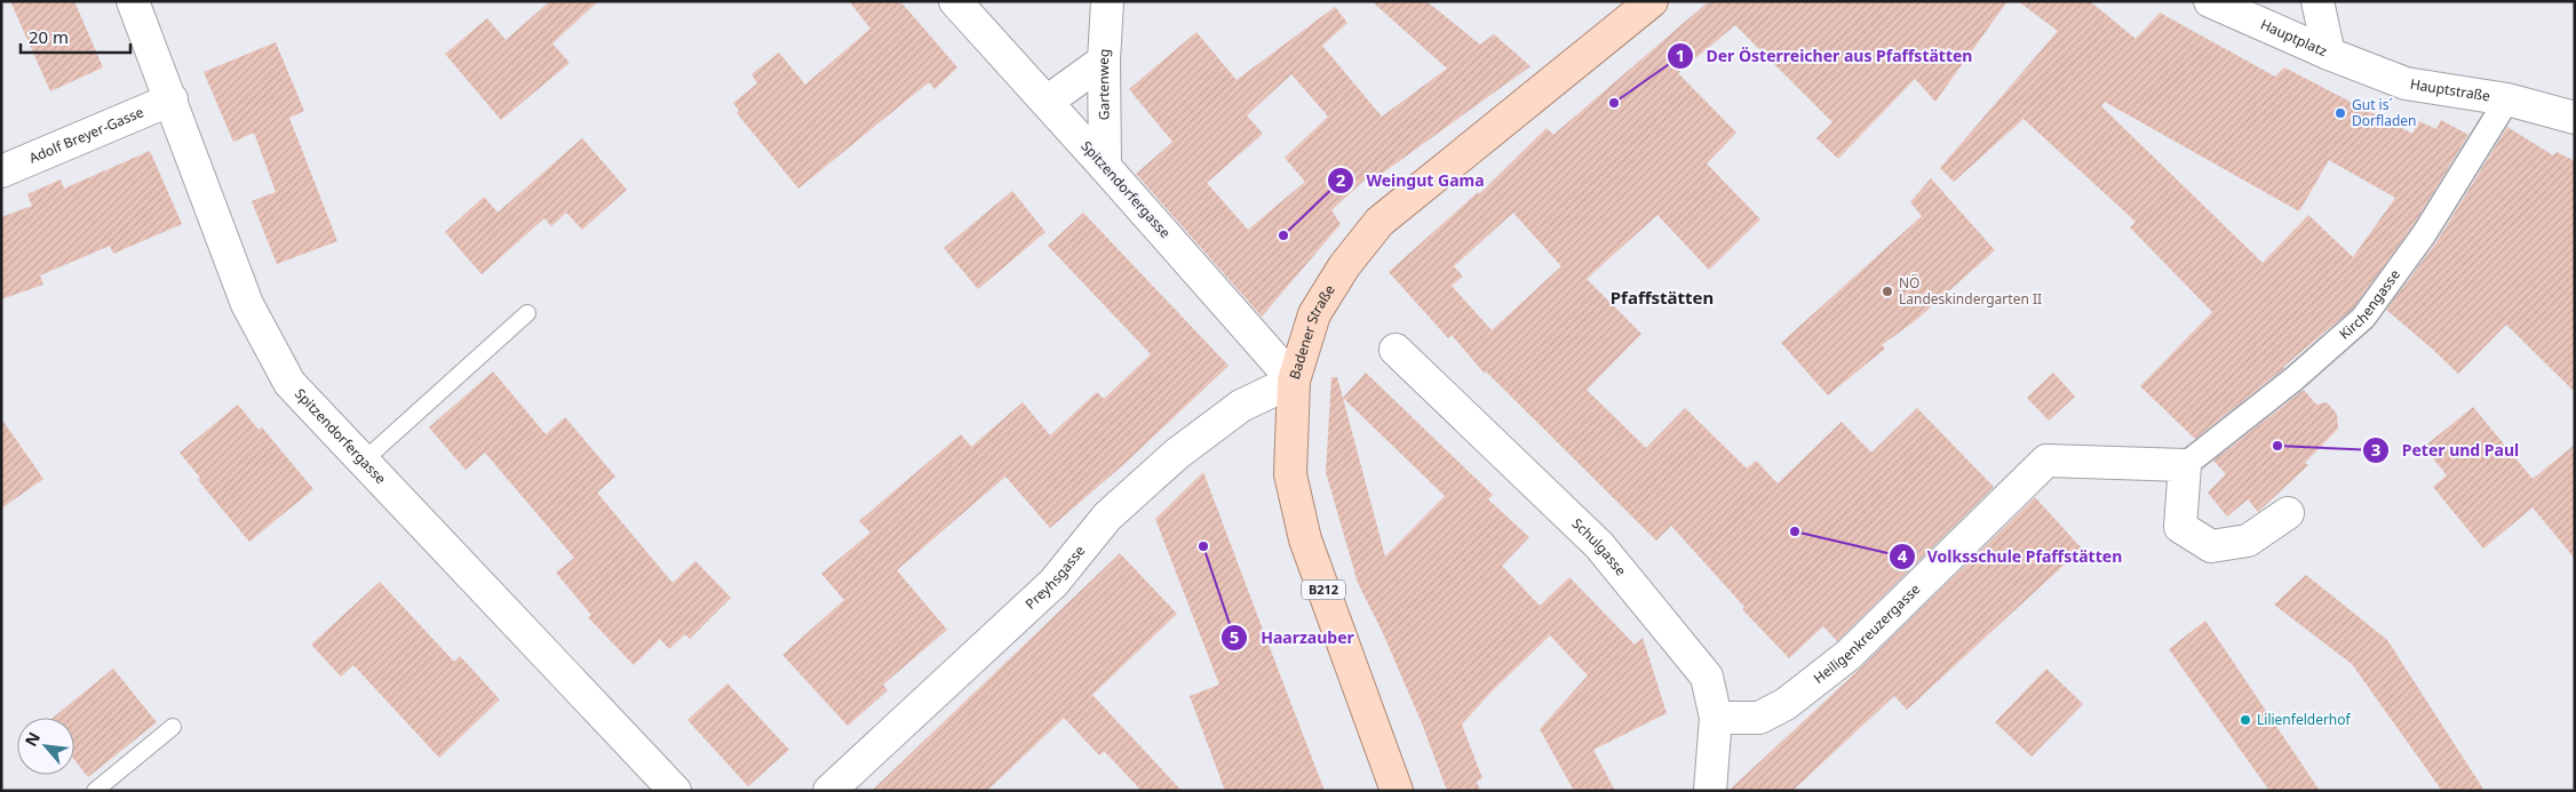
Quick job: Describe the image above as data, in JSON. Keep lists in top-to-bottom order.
{
  "streets": {
    "main road": ["Badener Straße", "B212"],
    "street": [
      "Hauptplatz",
      "Gartenweg",
      "Hauptstraße",
      "Adolf Breyer-Gasse",
      "Spitzendorfergasse",
      "Kirchengasse",
      "Schulgasse",
      "Preyhsgasse",
      "Heiligenkreuzergasse"
    ]
  },
  "crossings": [
    ["Hauptplatz", "Hauptstraße"],
    ["Gartenweg", "Spitzendorfergasse"],
    ["Hauptstraße", "Kirchengasse"],
    ["Adolf Breyer-Gasse", "Spitzendorfergasse"],
    ["Spitzendorfergasse", "Badener Straße"],
    ["Spitzendorfergasse", "Preyhsgasse"],
    ["Kirchengasse", "Heiligenkreuzergasse"],
    ["Badener Straße", "Preyhsgasse"],
    ["Schulgasse", "Heiligenkreuzergasse"]
  ],
  "districts": ["Pfaffstätten"],
  "places": [
    "Der Österreicher aus Pfaffstätten",
    "Gut is´ Dorfladen",
    "Weingut Gama",
    "NÖ Landeskindergarten II",
    "Peter und Paul",
    "Volksschule Pfaffstätten",
    "Haarzauber",
    "Lilienfelderhof"
  ],
  "scale_bar": "20 m",
  "north": "top left"
}
